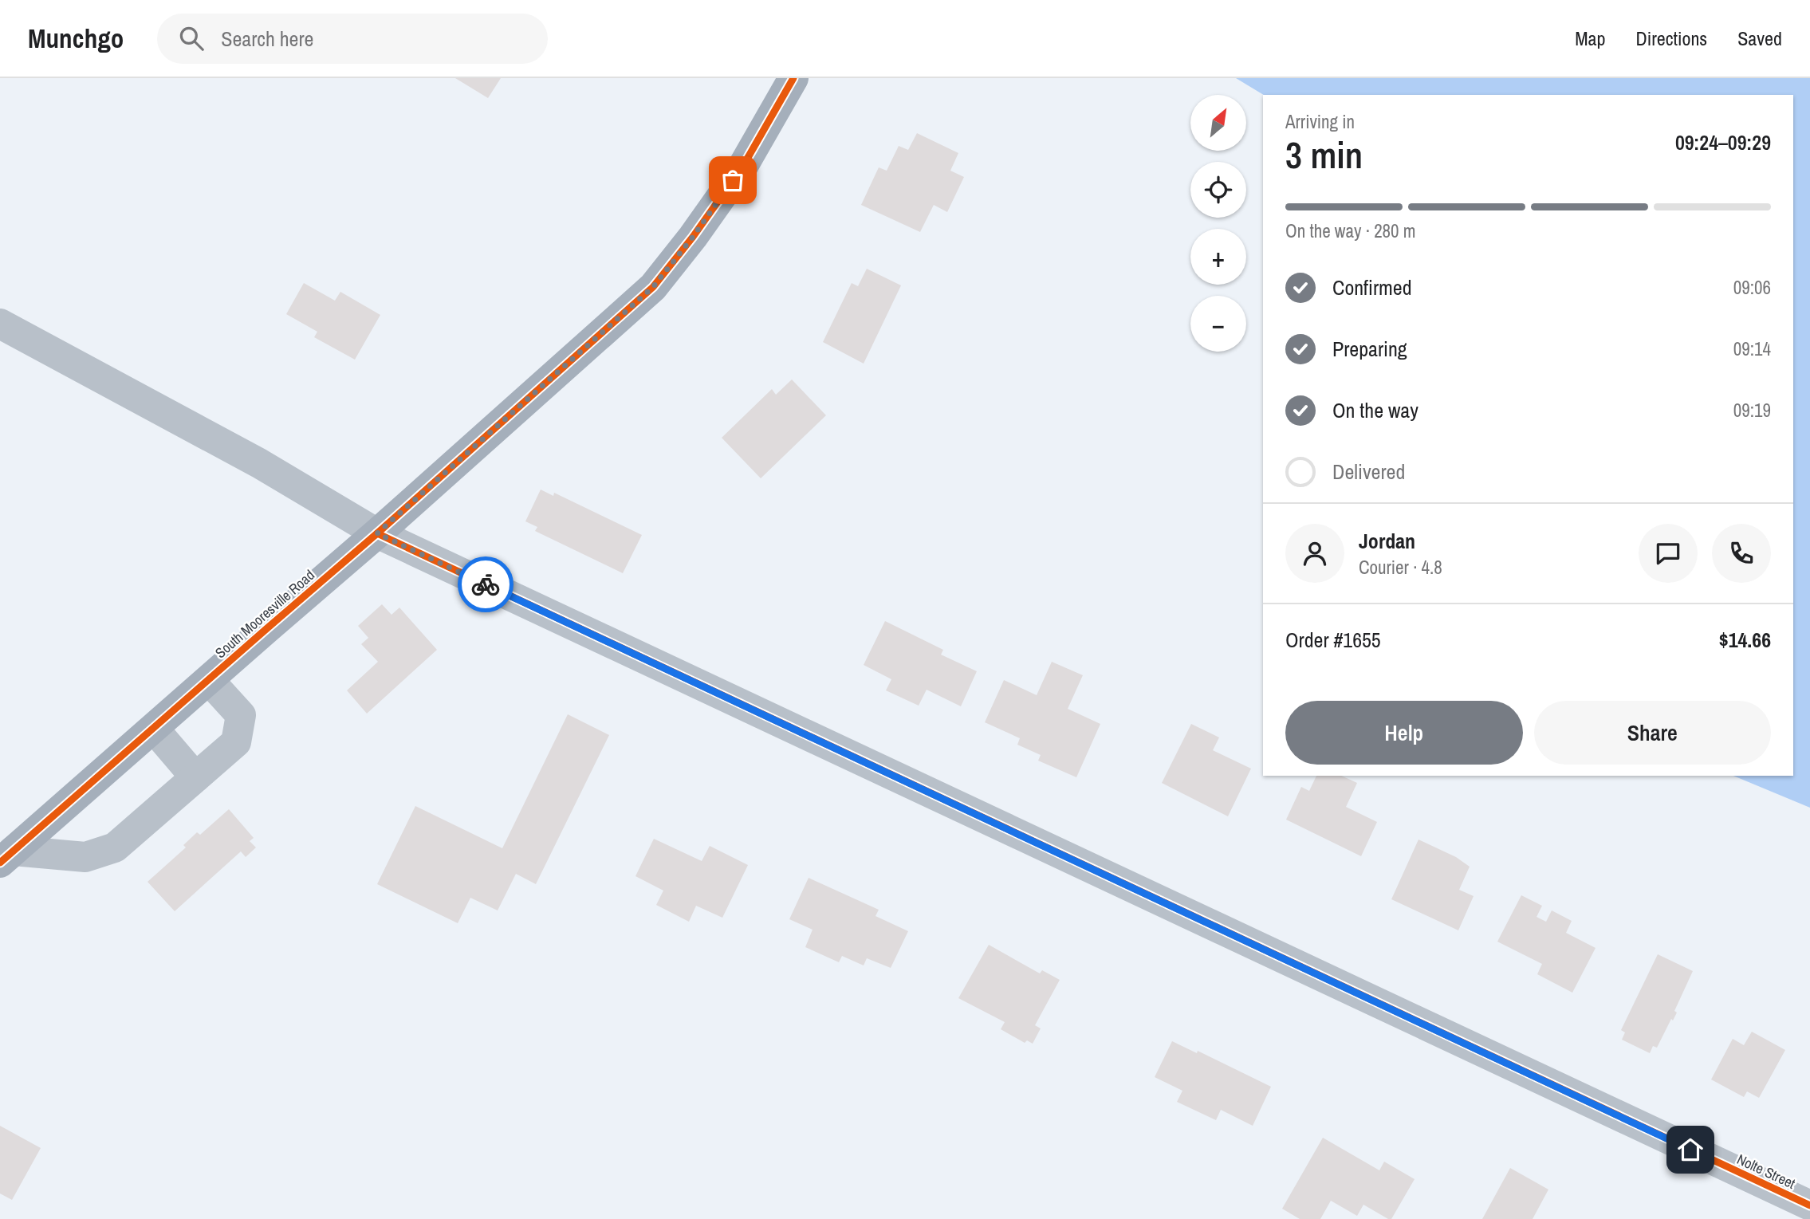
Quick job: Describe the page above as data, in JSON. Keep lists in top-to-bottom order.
{
  "streets": {
    "main road": ["South Mooresville Road"],
    "street": ["Nolte Street"]
  },
  "crossings": [
    ["South Mooresville Road", "Nolte Street"]
  ],
  "north": "top right",
  "page": {
    "header": "Munchgo",
    "search": "Search here",
    "nav": ["Map", "Directions", "Saved"],
    "map_buttons": ["+", "−"],
    "heading": ["3 min", "Arriving in", "09:24–09:29"],
    "panel": [
      "Jordan",
      "Courier · 4.8",
      "Order #1655",
      "$14.66"
    ],
    "bar": "On the way · 280 m",
    "list": [
      ["Confirmed", "09:06"],
      ["Preparing", "09:14"],
      ["On the way", "09:19"],
      "Delivered"
    ],
    "buttons": ["Help", "Share"]
  }
}
